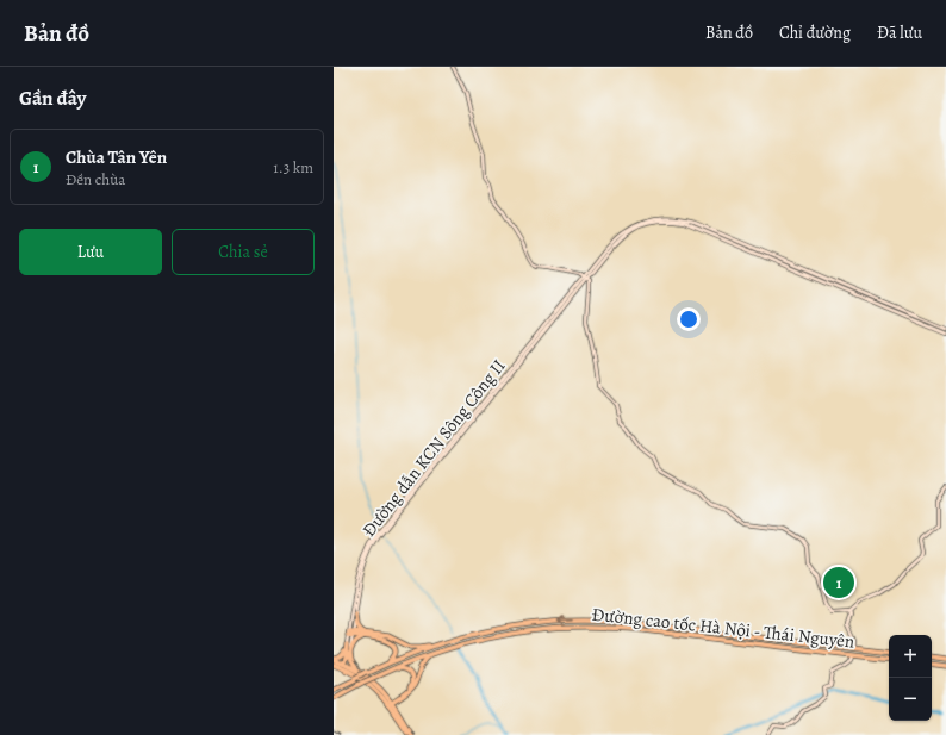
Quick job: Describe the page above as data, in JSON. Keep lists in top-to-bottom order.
{
  "streets": {
    "highway": ["Đường cao tốc Hà Nội - Thái Nguyên"],
    "street": ["Đường dẫn KCN Sông Công II"]
  },
  "crossings": [
    ["Đường dẫn KCN Sông Công II", "Đường cao tốc Hà Nội - Thái Nguyên"]
  ],
  "page": {
    "header": "Bản đồ",
    "nav": ["Bản đồ", "Chỉ đường", "Đã lưu"],
    "heading": "Gần đây",
    "list": [
      {
        "mark": "1",
        "name": "Chùa Tân Yên",
        "note": "Đền chùa",
        "value": "1.3 km"
      }
    ],
    "buttons": ["Lưu", "Chia sẻ"],
    "pins": "1",
    "map_buttons": ["+", "−"]
  }
}
